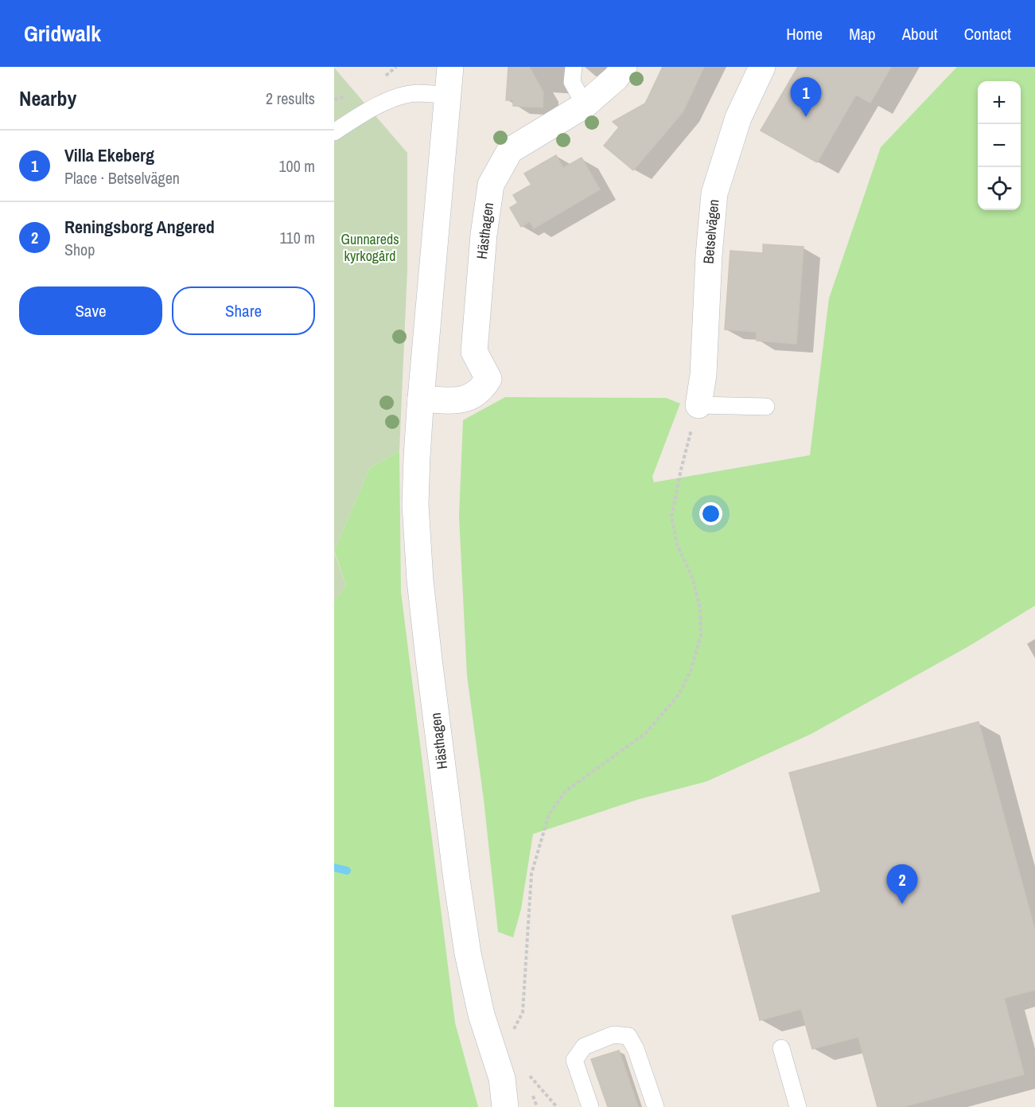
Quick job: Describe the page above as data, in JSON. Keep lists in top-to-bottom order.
{
  "streets": {
    "street": ["Hästhagen", "Betselvägen"]
  },
  "parks": ["Gunnareds kyrkogård"],
  "page": {
    "header": "Gridwalk",
    "nav": [
      "Home",
      "Map",
      "About",
      "Contact"
    ],
    "heading": ["Nearby", "2 results"],
    "pins": ["1", "2"],
    "map_buttons": ["+", "−"],
    "list": [
      {
        "mark": "1",
        "name": "Villa Ekeberg",
        "note": "Place · Betselvägen",
        "value": "100 m"
      },
      {
        "mark": "2",
        "name": "Reningsborg Angered",
        "note": "Shop",
        "value": "110 m"
      }
    ],
    "buttons": ["Save", "Share"]
  }
}
